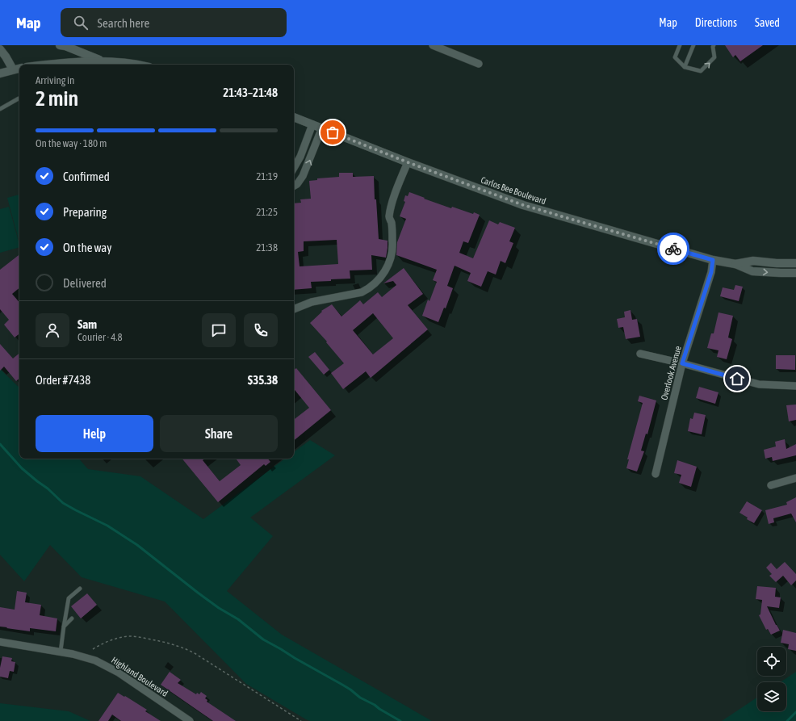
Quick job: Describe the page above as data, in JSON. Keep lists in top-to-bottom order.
{
  "streets": {
    "main road": ["Carlos Bee Boulevard"],
    "street": ["Overlook Avenue", "Highland Boulevard"]
  },
  "crossings": [
    ["Carlos Bee Boulevard", "Overlook Avenue"]
  ],
  "page": {
    "header": "Map",
    "search": "Search here",
    "nav": ["Map", "Directions", "Saved"],
    "heading": ["2 min", "Arriving in", "21:43–21:48"],
    "panel": [
      "Sam",
      "Courier · 4.8",
      "Order #7438",
      "$35.38"
    ],
    "bar": "On the way · 180 m",
    "list": [
      ["Confirmed", "21:19"],
      ["Preparing", "21:25"],
      ["On the way", "21:38"],
      "Delivered"
    ],
    "buttons": ["Help", "Share"]
  }
}
